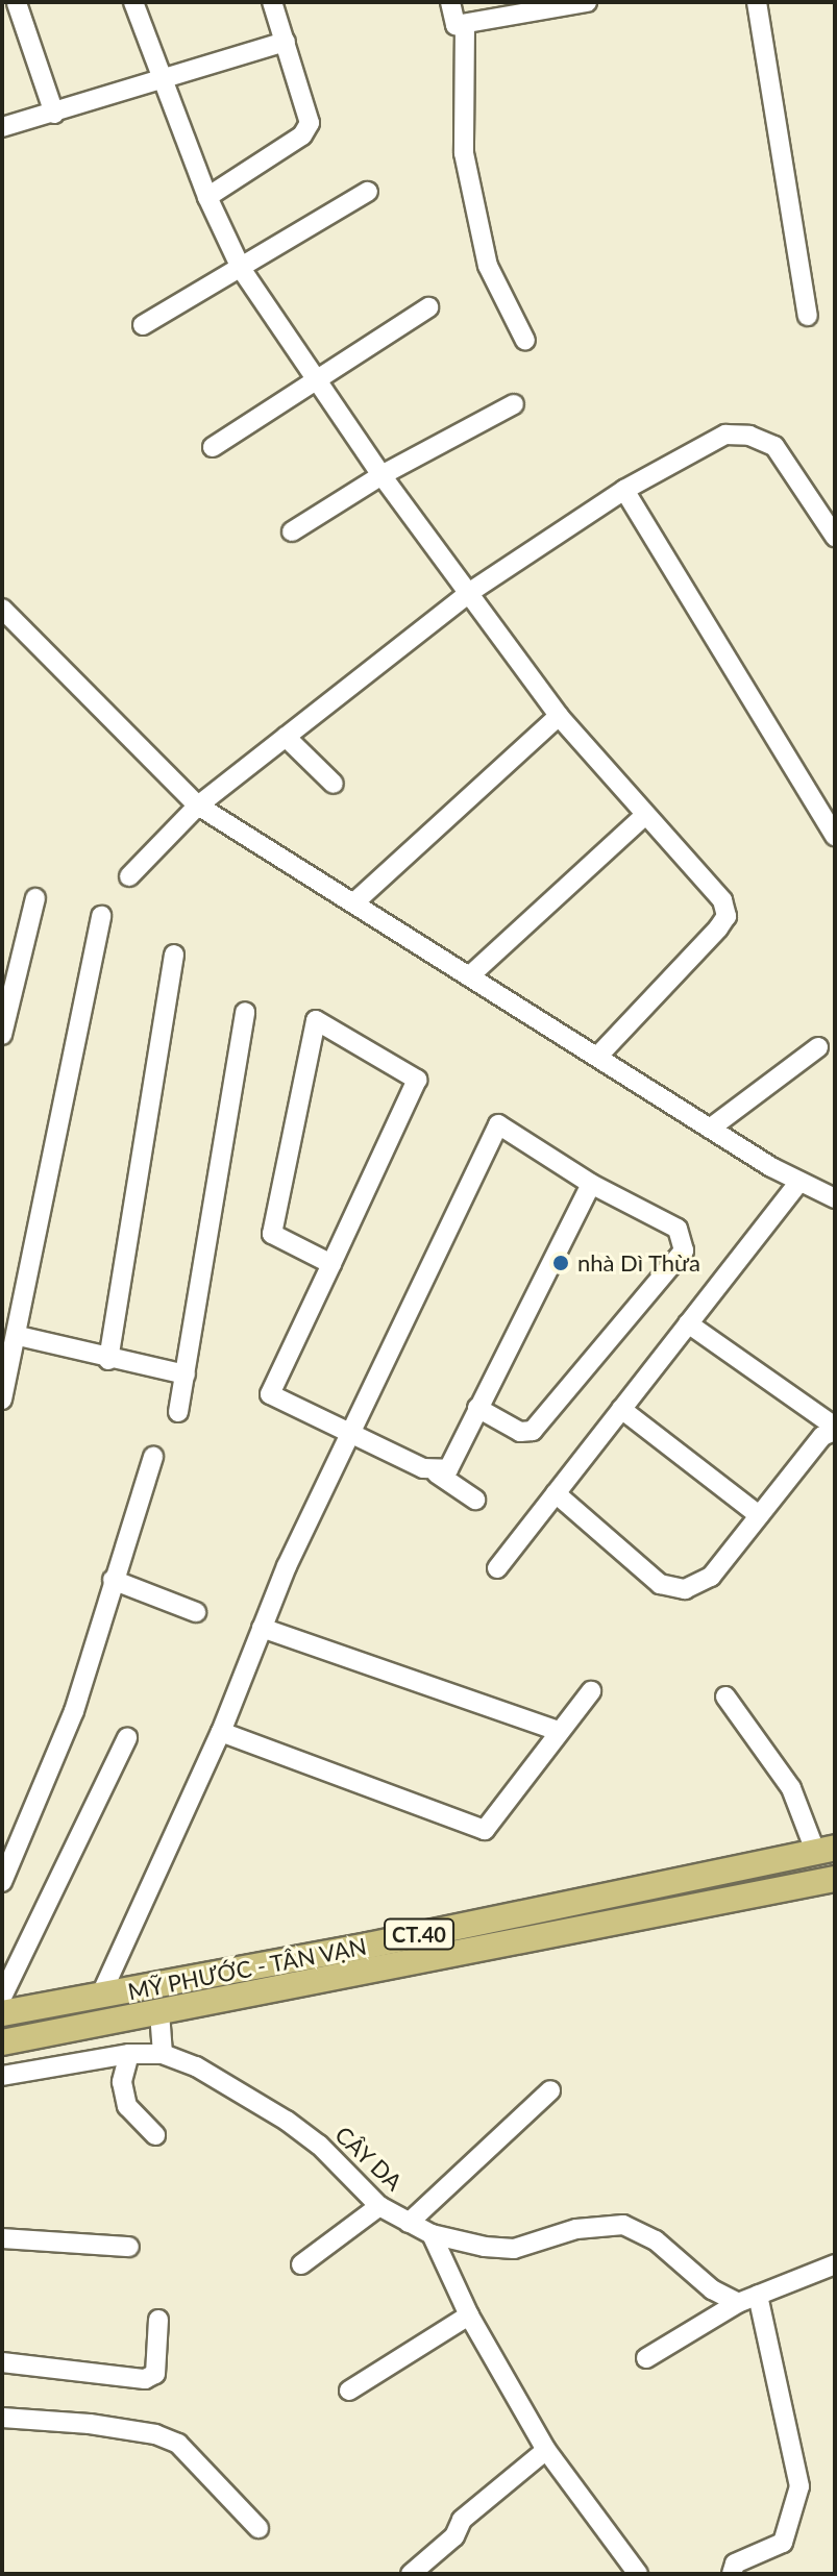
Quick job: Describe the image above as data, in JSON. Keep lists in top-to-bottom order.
{
  "streets": {
    "main road": ["CT.40", "MỸ PHƯỚC - TÂN VẠN"],
    "street": ["CÂY DA"]
  },
  "places": ["nhà Dì Thừa"]
}
